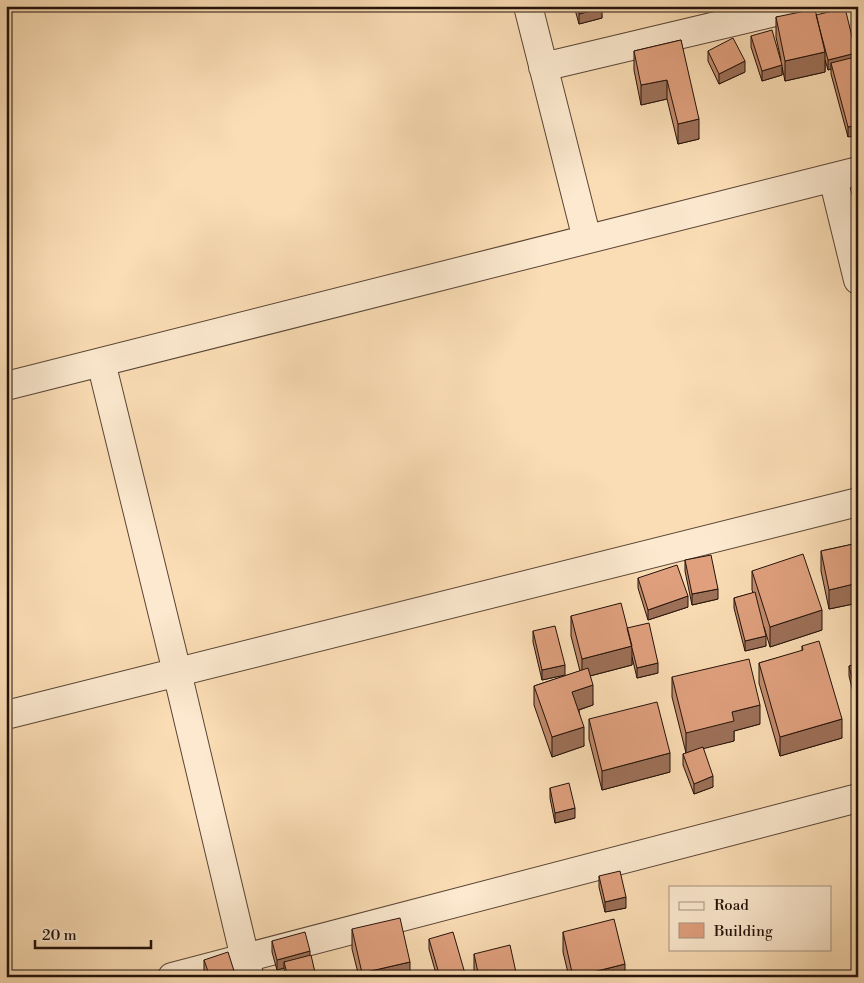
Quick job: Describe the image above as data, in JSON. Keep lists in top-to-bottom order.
{
  "legend": ["Road", "Building"],
  "scale_bar": "20 m"
}
